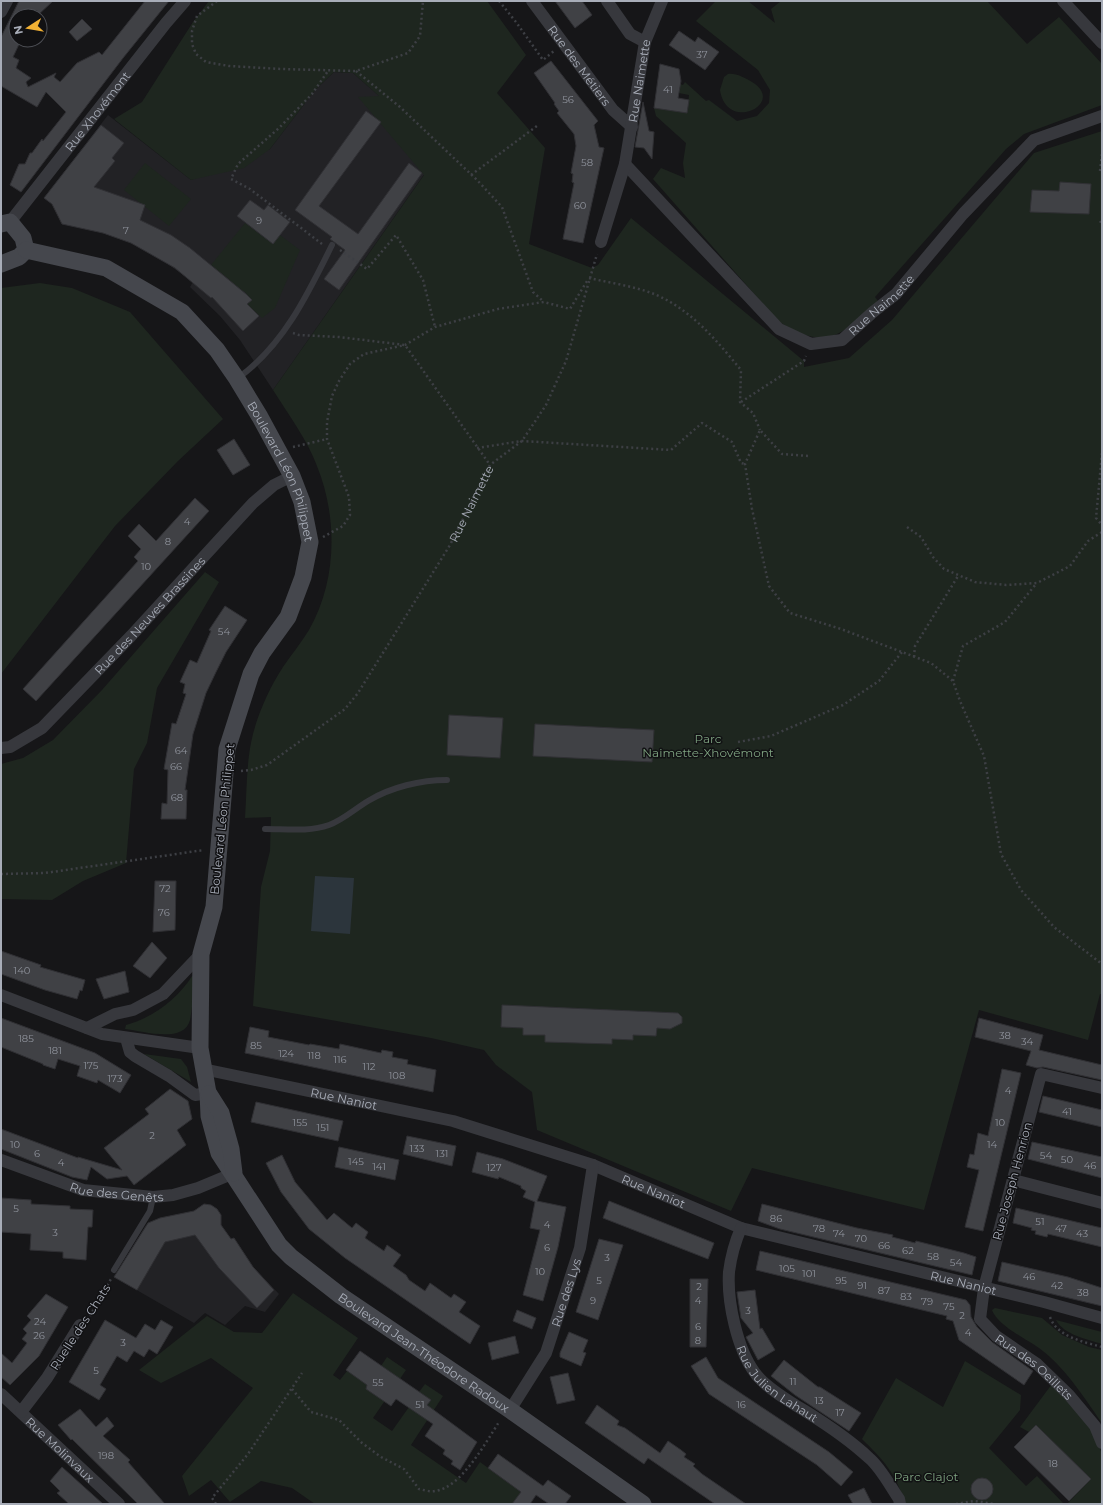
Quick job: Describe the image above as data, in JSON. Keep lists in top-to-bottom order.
{
  "streets": {
    "street": [
      "Rue des Métiers",
      "Rue Naimette",
      "Rue Xhovémont",
      "Boulevard Léon Philippet",
      "Rue des Neuves Brassines",
      "Rue Naniot",
      "Rue Joseph Henrion",
      "Rue des Genêts",
      "Rue des Lys",
      "Ruelle des Chats",
      "Boulevard Jean-Théodore Radoux",
      "Rue des Oeillets",
      "Rue Julien Lahaut",
      "Rue Molinvaux"
    ]
  },
  "crossings": [
    ["Rue des Métiers", "Rue Naimette"],
    ["Rue Naimette", "Boulevard Léon Philippet"],
    ["Boulevard Léon Philippet", "Rue des Neuves Brassines"],
    ["Boulevard Léon Philippet", "Rue Naniot"],
    ["Boulevard Léon Philippet", "Boulevard Jean-Théodore Radoux"],
    ["Rue Naniot", "Rue Joseph Henrion"],
    ["Rue Naniot", "Rue des Lys"],
    ["Rue Naniot", "Boulevard Jean-Théodore Radoux"],
    ["Rue Naniot", "Rue des Oeillets"],
    ["Rue Naniot", "Rue Julien Lahaut"],
    ["Rue Joseph Henrion", "Rue des Oeillets"],
    ["Rue des Genêts", "Ruelle des Chats"],
    ["Rue des Genêts", "Boulevard Jean-Théodore Radoux"],
    ["Rue des Lys", "Boulevard Jean-Théodore Radoux"],
    ["Ruelle des Chats", "Rue Molinvaux"]
  ],
  "parks": ["Parc Naimette-Xhovémont", "Parc Clajot"],
  "house_numbers": [
    "37",
    "41",
    "56",
    "58",
    "60",
    "9",
    "7",
    "4",
    "8",
    "10",
    "54",
    "64",
    "66",
    "68",
    "72",
    "76",
    "140",
    "38",
    "185",
    "34",
    "85",
    "181",
    "124",
    "118",
    "116",
    "175",
    "112",
    "108",
    "173",
    "4",
    "41",
    "155",
    "10",
    "151",
    "2",
    "10",
    "14",
    "133",
    "6",
    "131",
    "54",
    "50",
    "145",
    "4",
    "46",
    "141",
    "127",
    "5",
    "86",
    "51",
    "4",
    "78",
    "47",
    "3",
    "74",
    "43",
    "70",
    "66",
    "6",
    "62",
    "58",
    "3",
    "54",
    "105",
    "10",
    "101",
    "46",
    "5",
    "95",
    "91",
    "42",
    "2",
    "87",
    "38",
    "83",
    "9",
    "4",
    "79",
    "75",
    "3",
    "2",
    "24",
    "6",
    "4",
    "26",
    "8",
    "3",
    "5",
    "11",
    "55",
    "13",
    "51",
    "16",
    "17",
    "198",
    "18"
  ],
  "north": "left"
}
